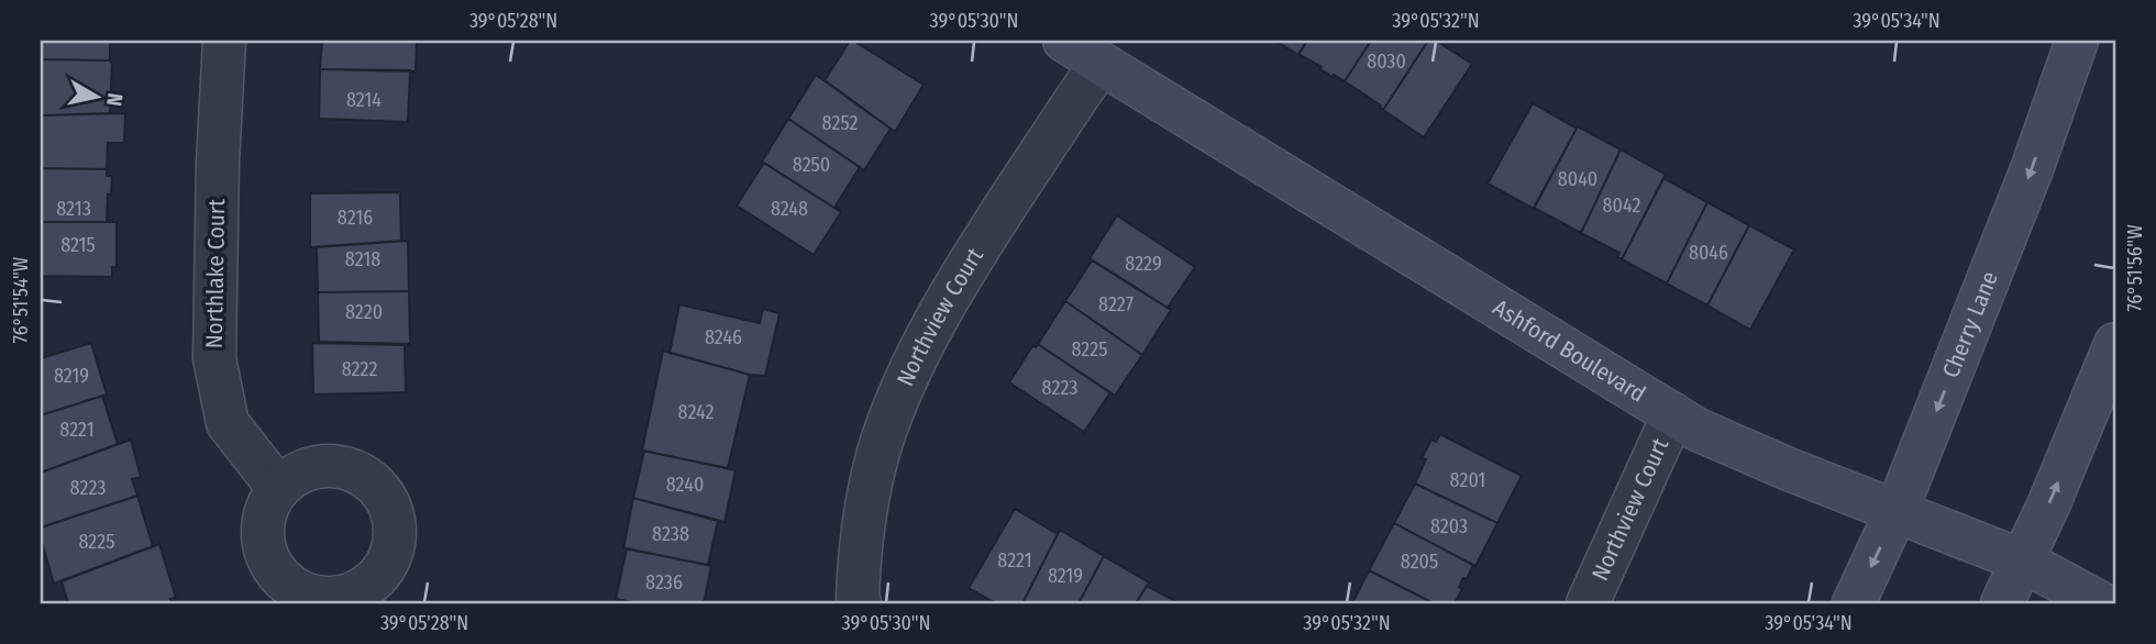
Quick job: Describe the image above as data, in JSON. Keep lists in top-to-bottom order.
{
  "streets": {
    "street": [
      "Northlake Court",
      "Northview Court",
      "Cherry Lane",
      "Ashford Boulevard"
    ]
  },
  "crossings": [
    ["Northview Court", "Ashford Boulevard"],
    ["Cherry Lane", "Ashford Boulevard"]
  ],
  "house_numbers": [
    "8030",
    "8214",
    "8252",
    "8250",
    "8040",
    "8042",
    "8213",
    "8248",
    "8216",
    "8215",
    "8046",
    "8218",
    "8229",
    "8227",
    "8220",
    "8246",
    "8225",
    "8222",
    "8219",
    "8223",
    "8242",
    "8221",
    "8201",
    "8240",
    "8223",
    "8203",
    "8238",
    "8225",
    "8221",
    "8205",
    "8219",
    "8236"
  ],
  "north": "right",
  "coordinates": [
    "39°05'28\"N",
    "39°05'30\"N",
    "39°05'32\"N",
    "39°05'34\"N",
    "76°51'56\"W",
    "76°51'54\"W"
  ]
}
